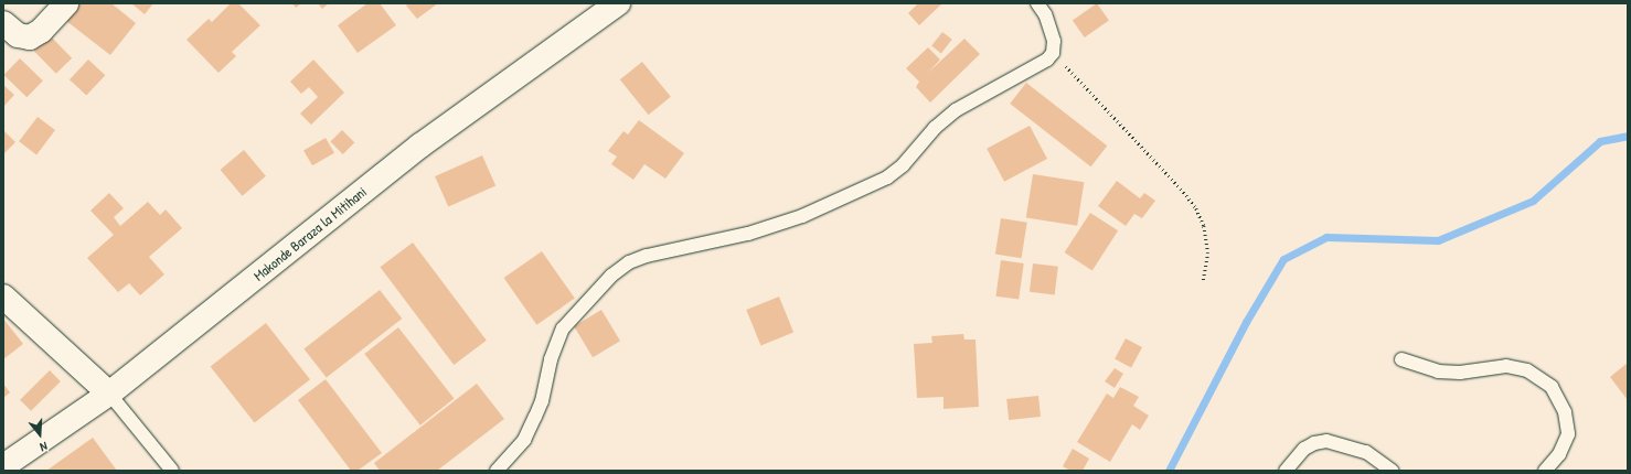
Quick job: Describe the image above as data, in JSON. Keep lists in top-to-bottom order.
{
  "streets": {
    "street": ["Makonde Baraza la Mitihani"]
  },
  "north": "bottom"
}
